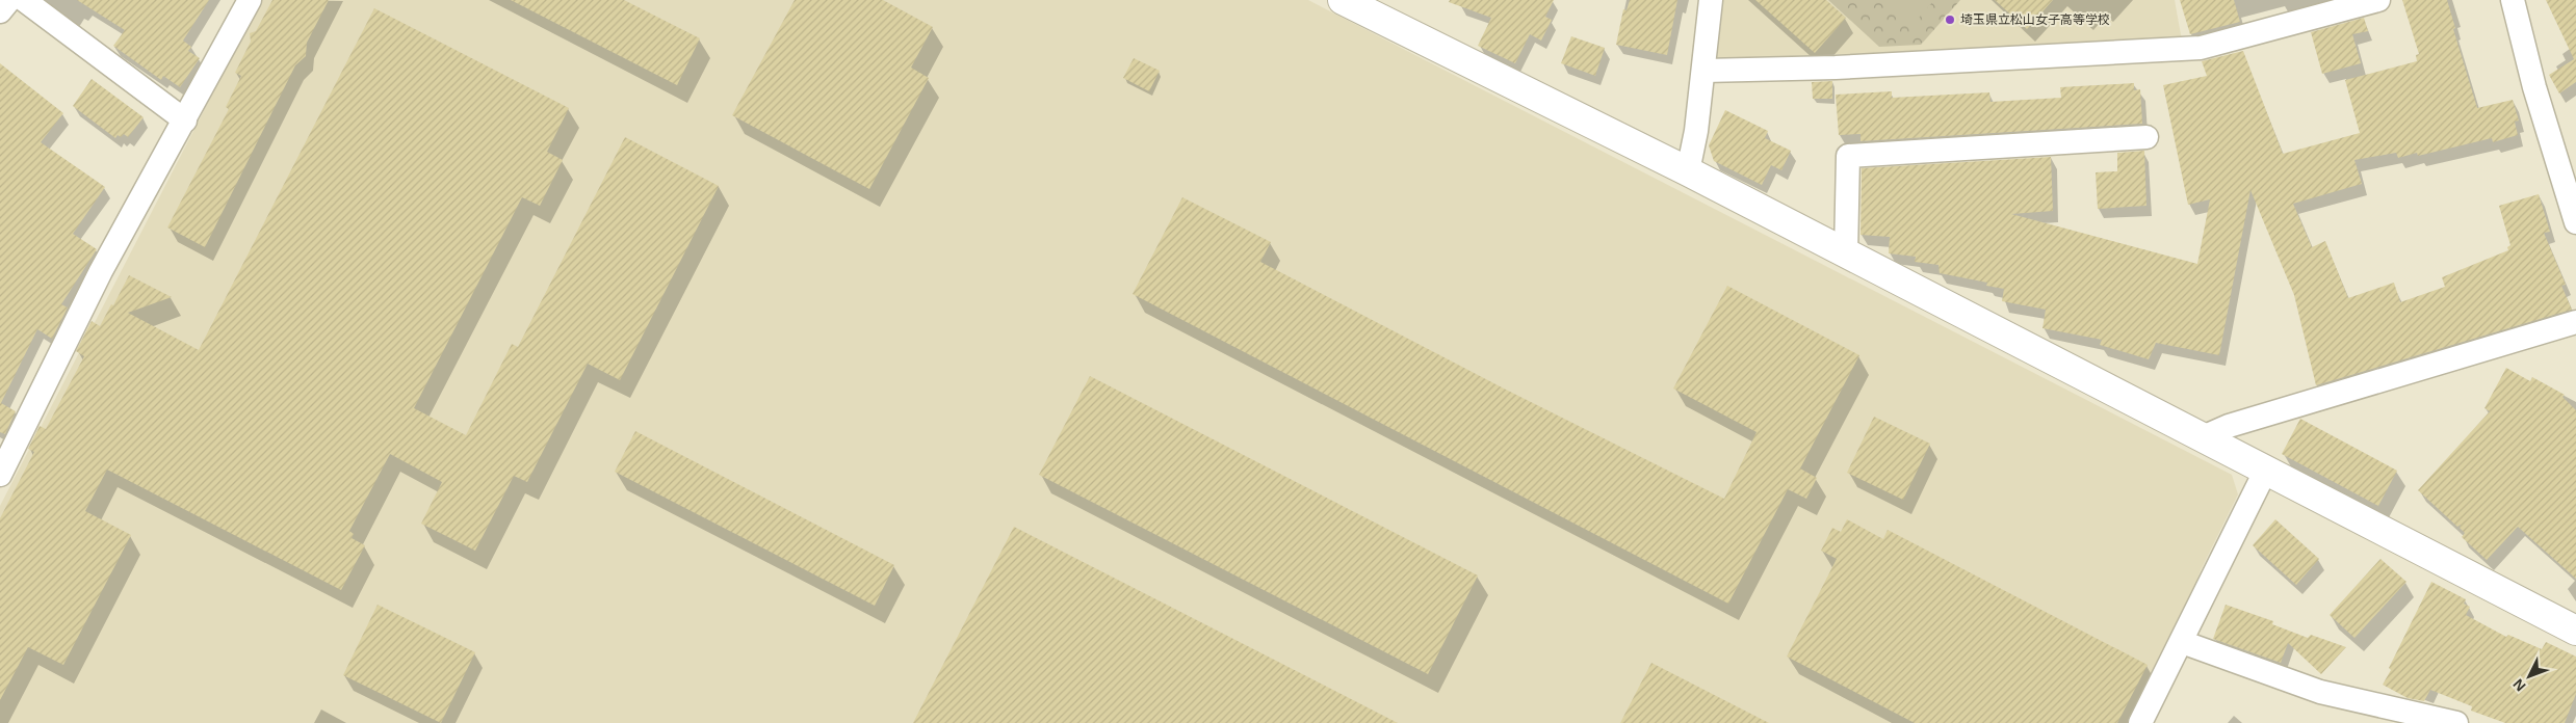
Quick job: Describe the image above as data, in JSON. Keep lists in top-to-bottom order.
{
  "places": ["埼玉県立松山女子高等学校"],
  "north": "bottom left"
}
